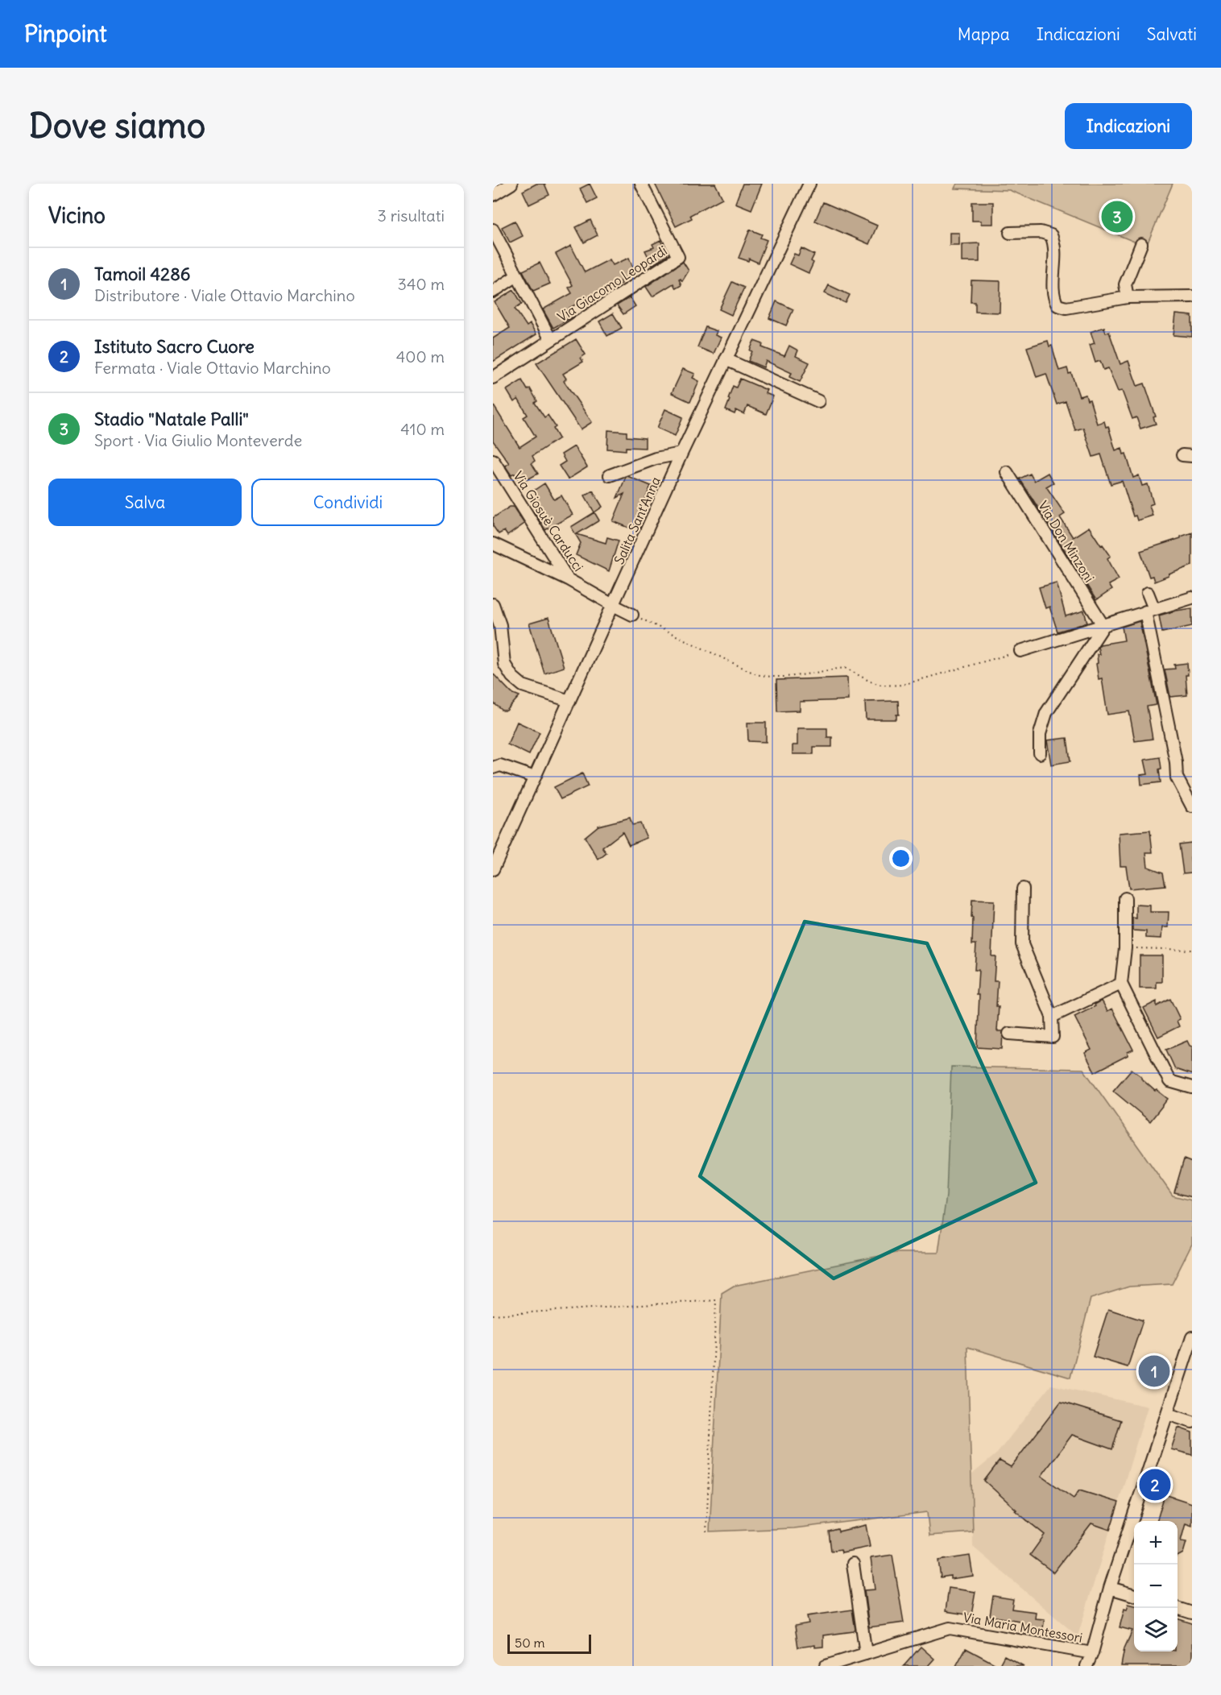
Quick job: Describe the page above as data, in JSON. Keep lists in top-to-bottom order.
{
  "streets": {
    "street": [
      "Via Giacomo Leopardi",
      "Salita Sant'Anna",
      "Via Giosuè Carducci",
      "Via Don Minzoni",
      "Via Maria Montessori"
    ]
  },
  "crossings": [
    ["Salita Sant'Anna", "Via Giosuè Carducci"]
  ],
  "scale_bar": "50 m",
  "page": {
    "header": "Pinpoint",
    "nav": ["Mappa", "Indicazioni", "Salvati"],
    "buttons": [
      "Indicazioni",
      ["Salva", "Condividi"]
    ],
    "title": "Dove siamo",
    "heading": ["Vicino", "3 risultati"],
    "pins": ["3", "1", "2"],
    "list": [
      {
        "mark": "1",
        "name": "Tamoil 4286",
        "note": "Distributore · Viale Ottavio Marchino",
        "value": "340 m"
      },
      {
        "mark": "2",
        "name": "Istituto Sacro Cuore",
        "note": "Fermata · Viale Ottavio Marchino",
        "value": "400 m"
      },
      {
        "mark": "3",
        "name": "Stadio \"Natale Palli\"",
        "note": "Sport · Via Giulio Monteverde",
        "value": "410 m"
      }
    ],
    "map_buttons": ["+", "−"],
    "scale": "50 m"
  }
}
